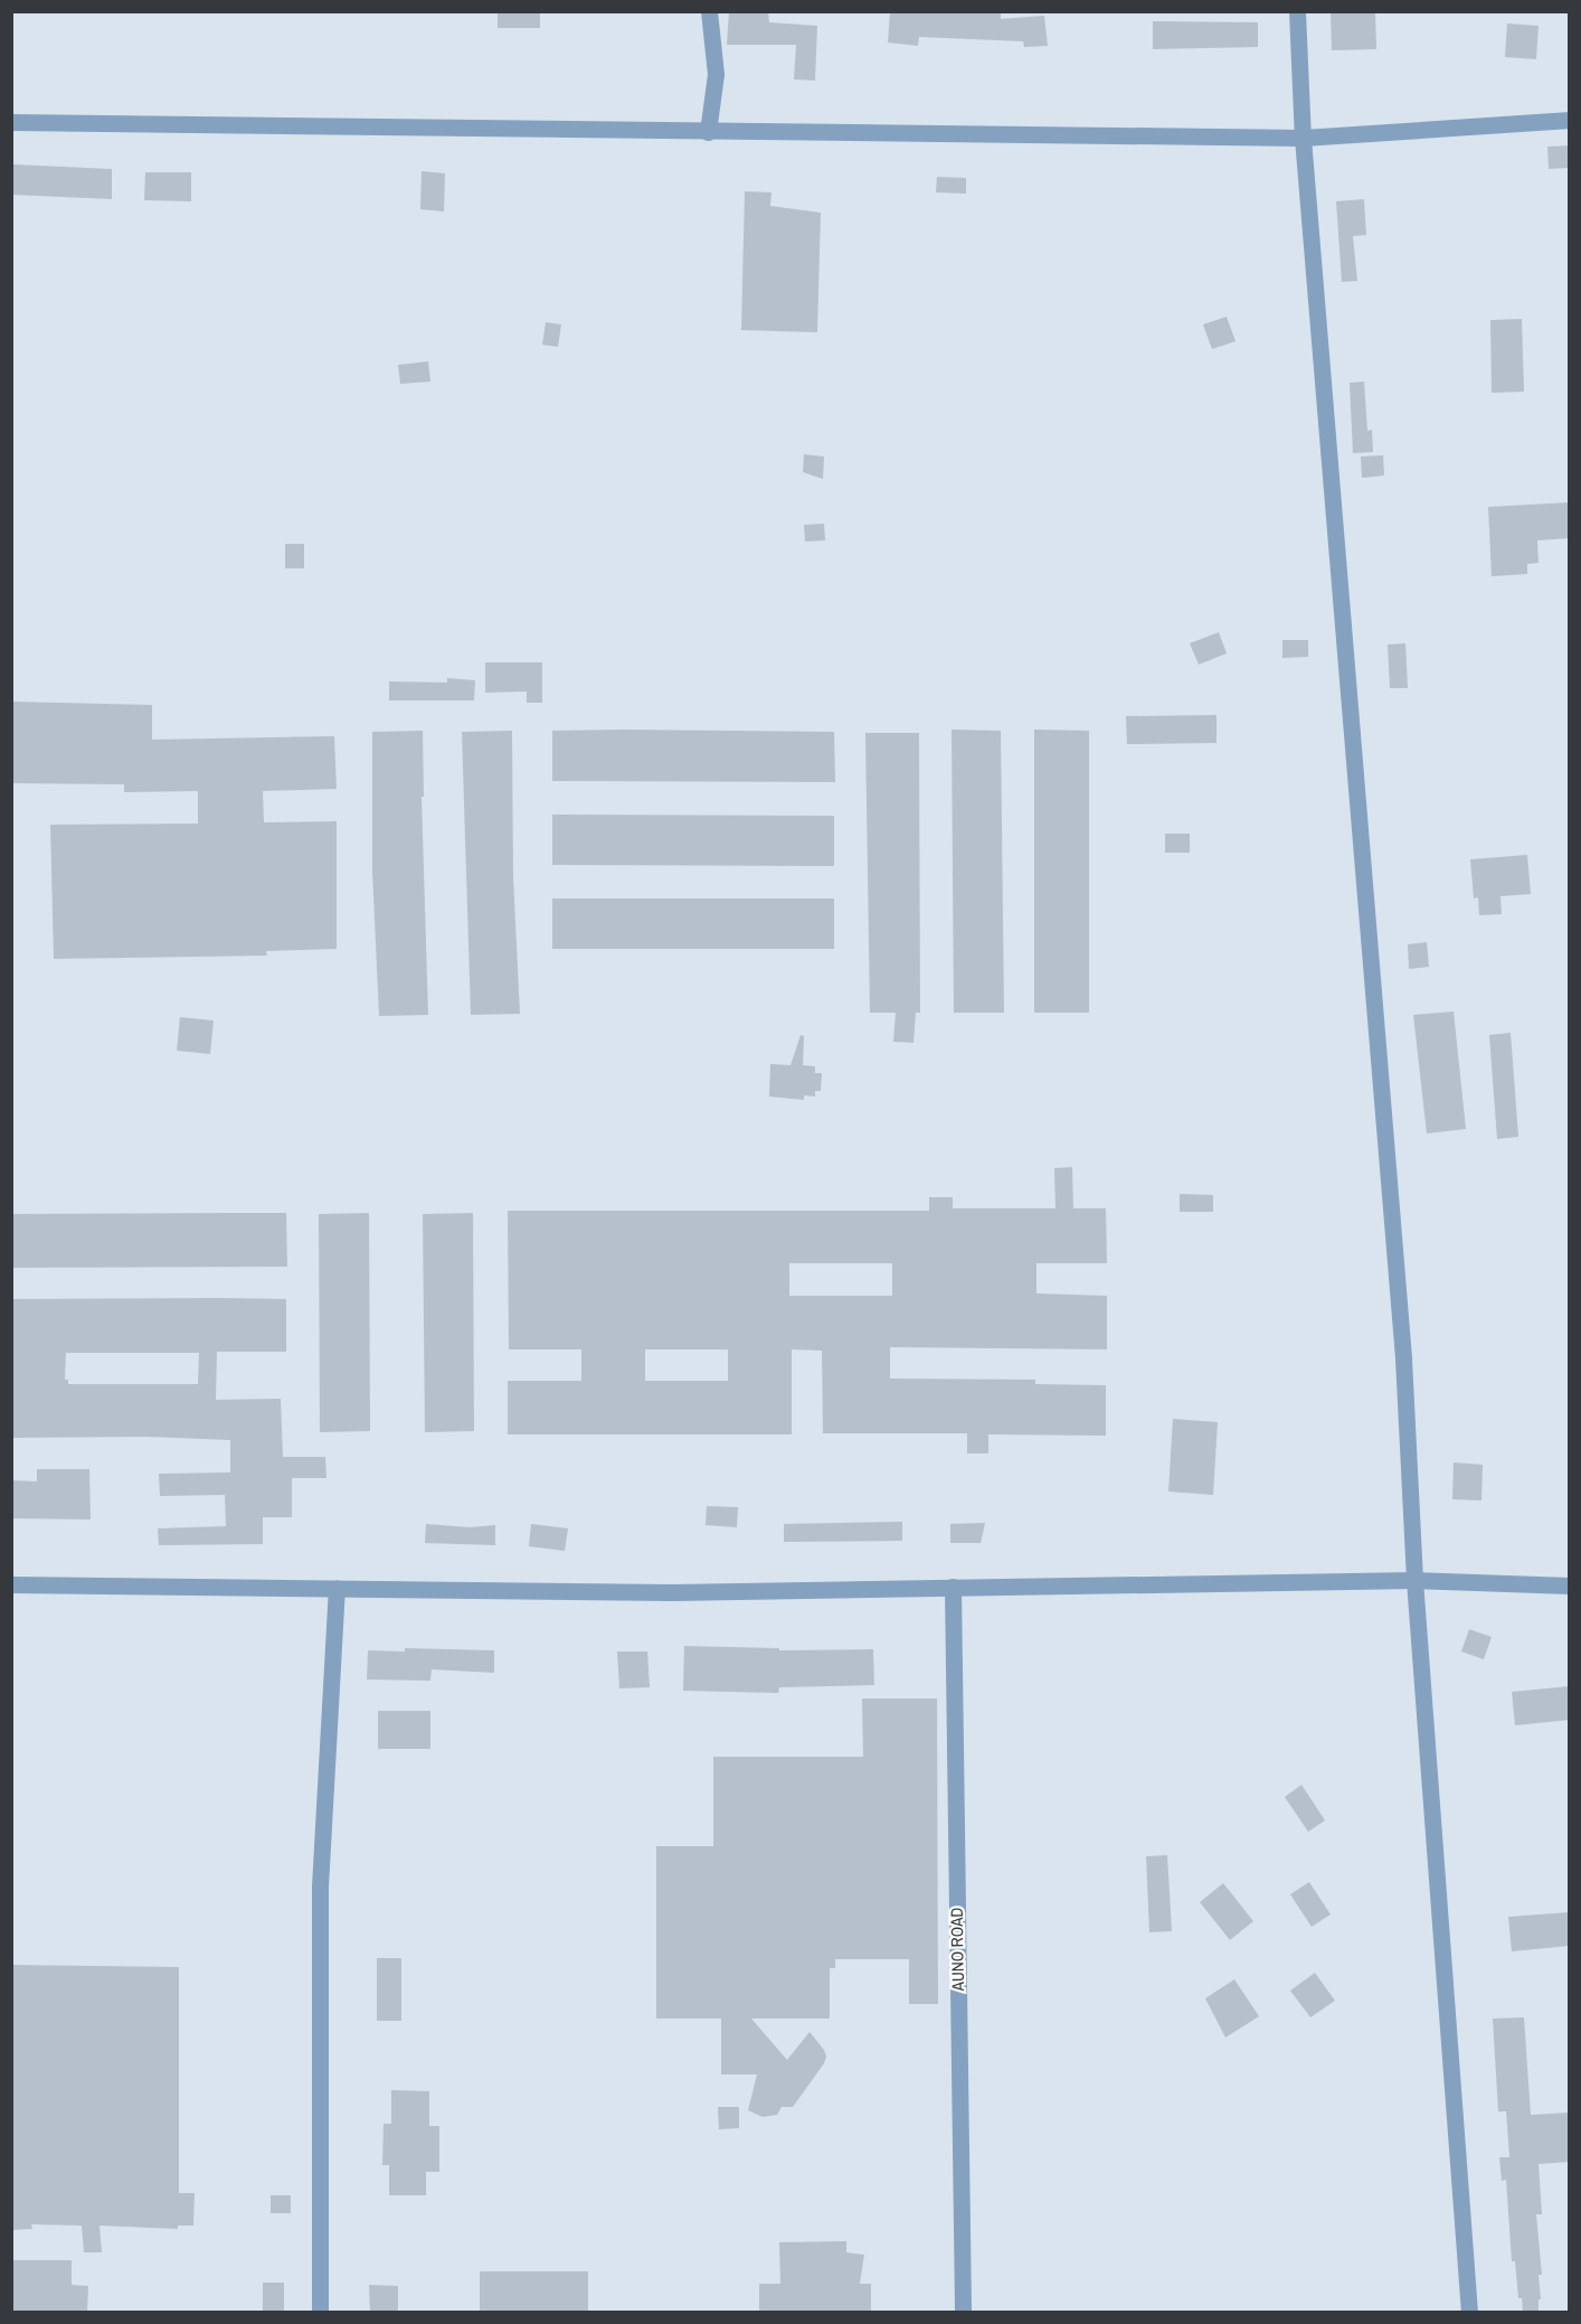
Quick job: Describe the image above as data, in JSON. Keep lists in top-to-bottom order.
{
  "streets": {
    "street": ["AUNO ROAD"]
  }
}
